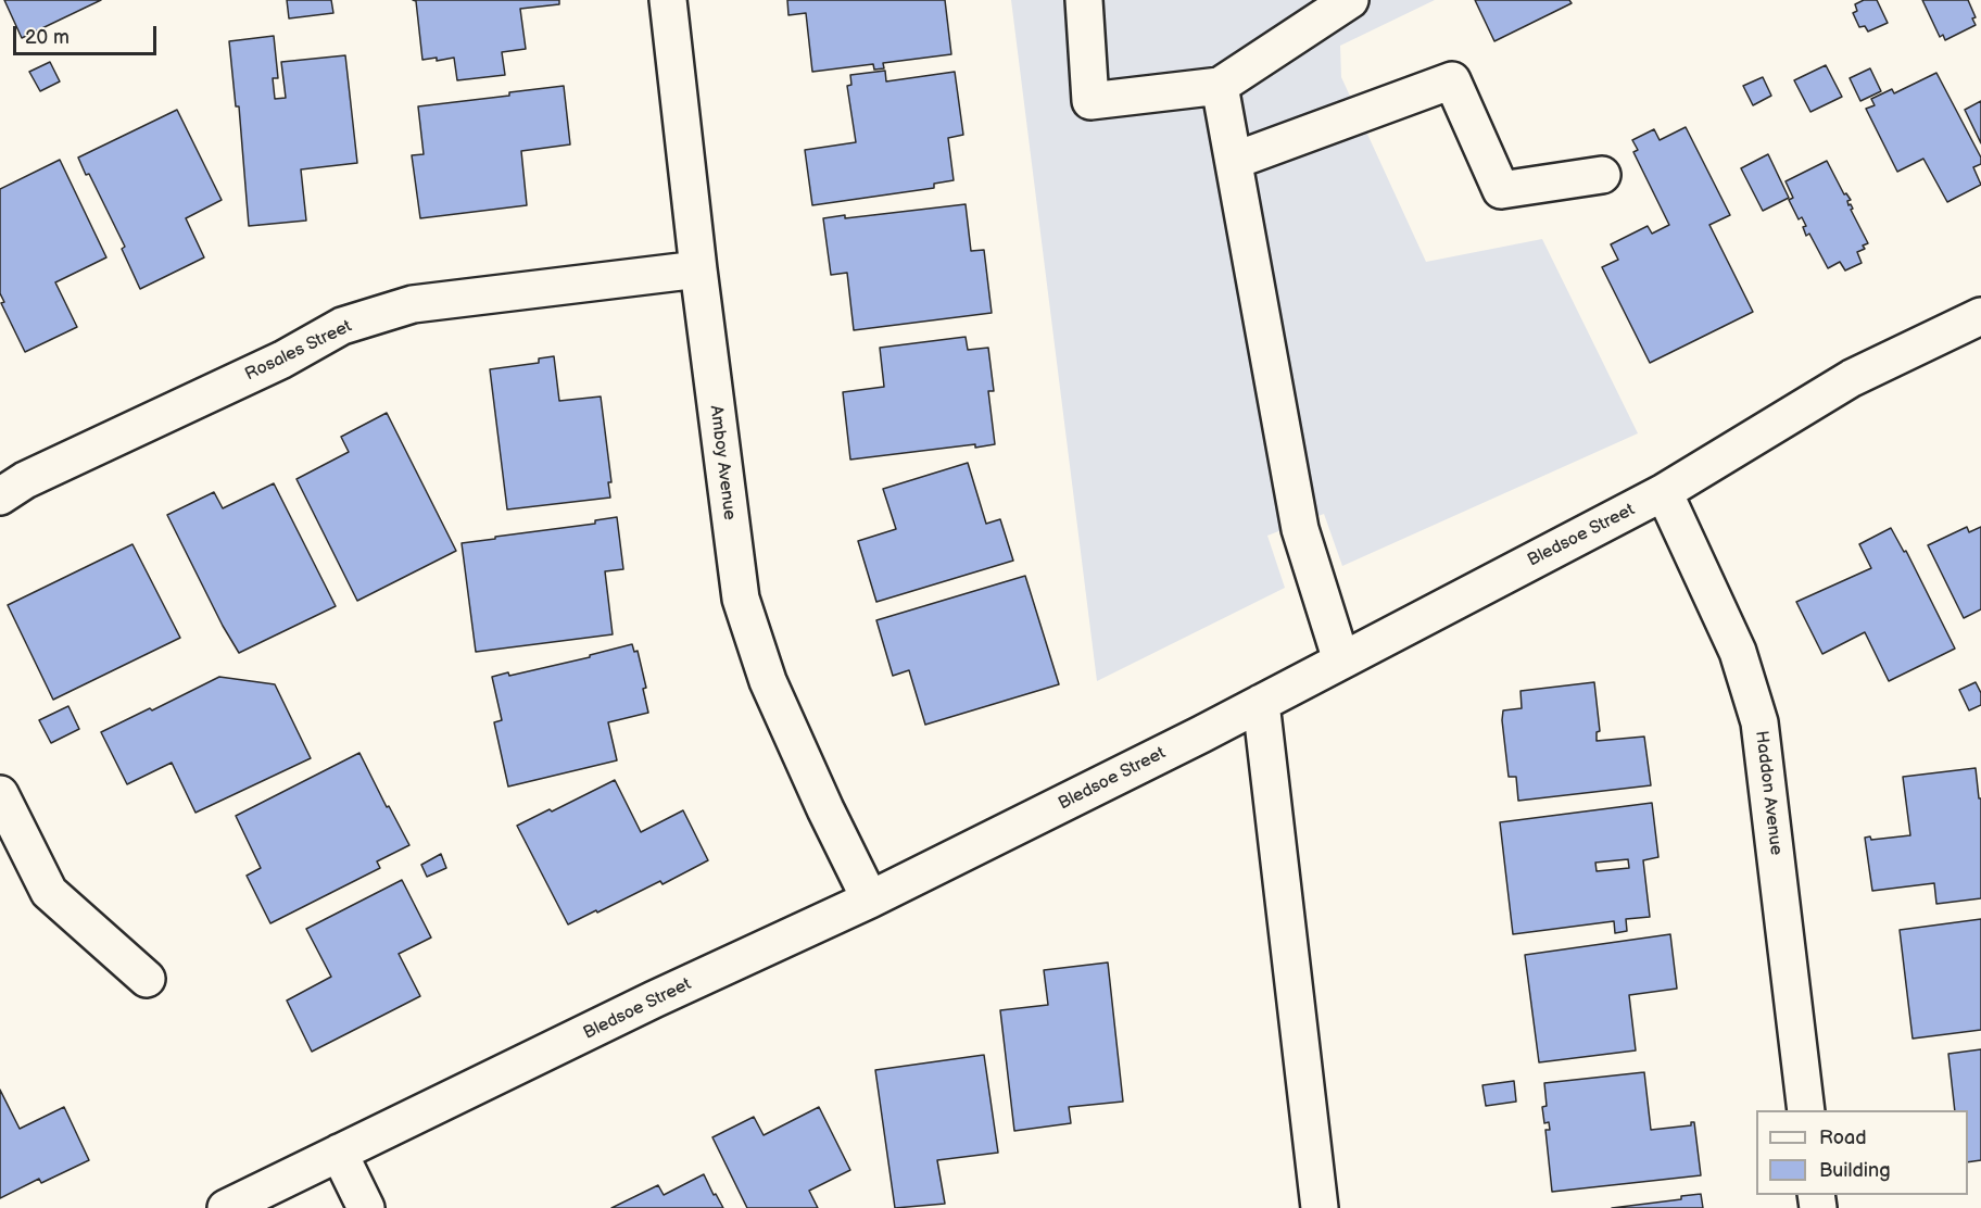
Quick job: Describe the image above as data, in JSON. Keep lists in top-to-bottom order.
{
  "streets": {
    "street": [
      "Rosales Street",
      "Amboy Avenue",
      "Bledsoe Street",
      "Haddon Avenue"
    ]
  },
  "crossings": [
    ["Rosales Street", "Amboy Avenue"],
    ["Amboy Avenue", "Bledsoe Street"],
    ["Bledsoe Street", "Haddon Avenue"]
  ],
  "legend": ["Road", "Building"],
  "scale_bar": "20 m"
}
